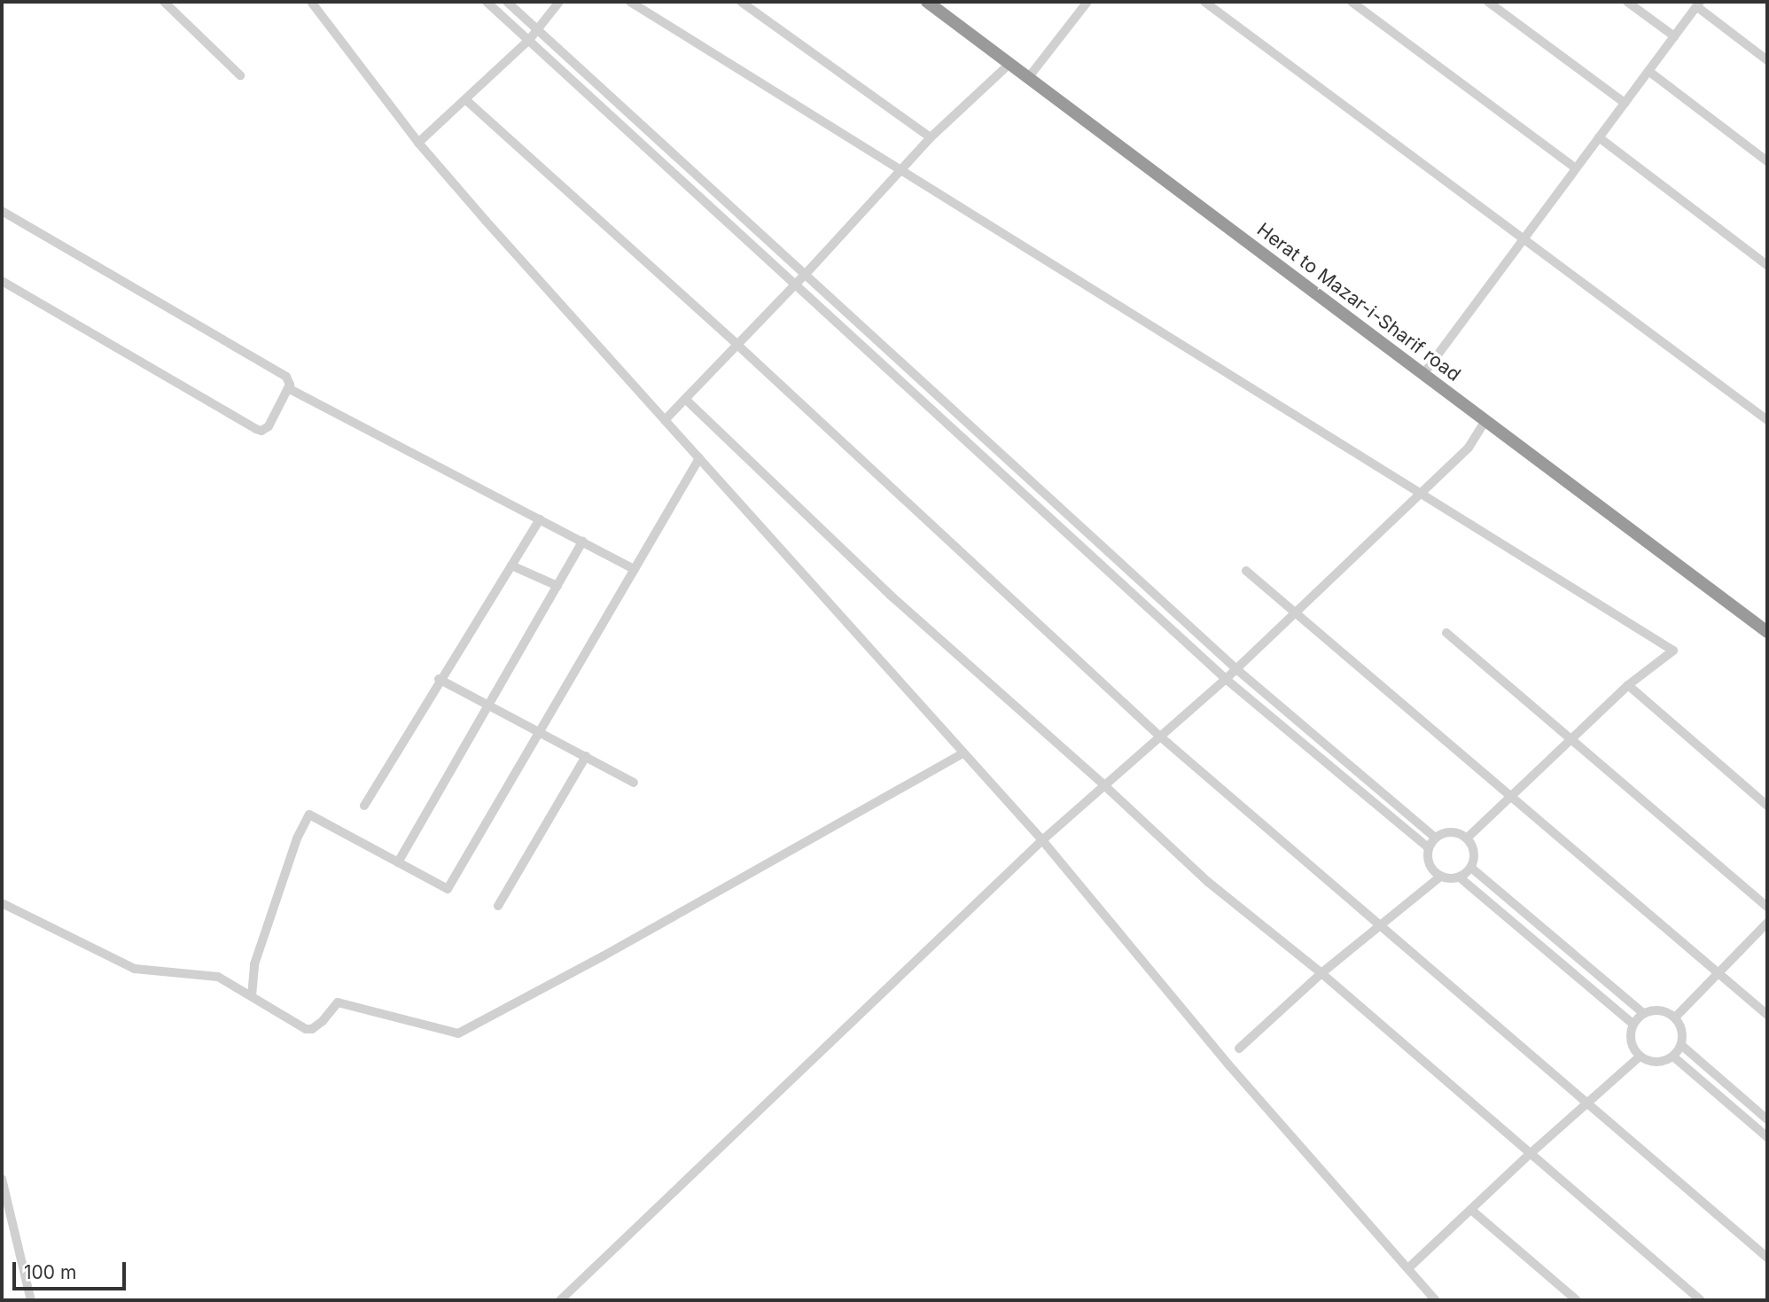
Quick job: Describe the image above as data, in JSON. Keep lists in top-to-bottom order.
{
  "streets": {
    "highway": ["Herat to Mazar-i-Sharif road"]
  },
  "scale_bar": "100 m"
}
